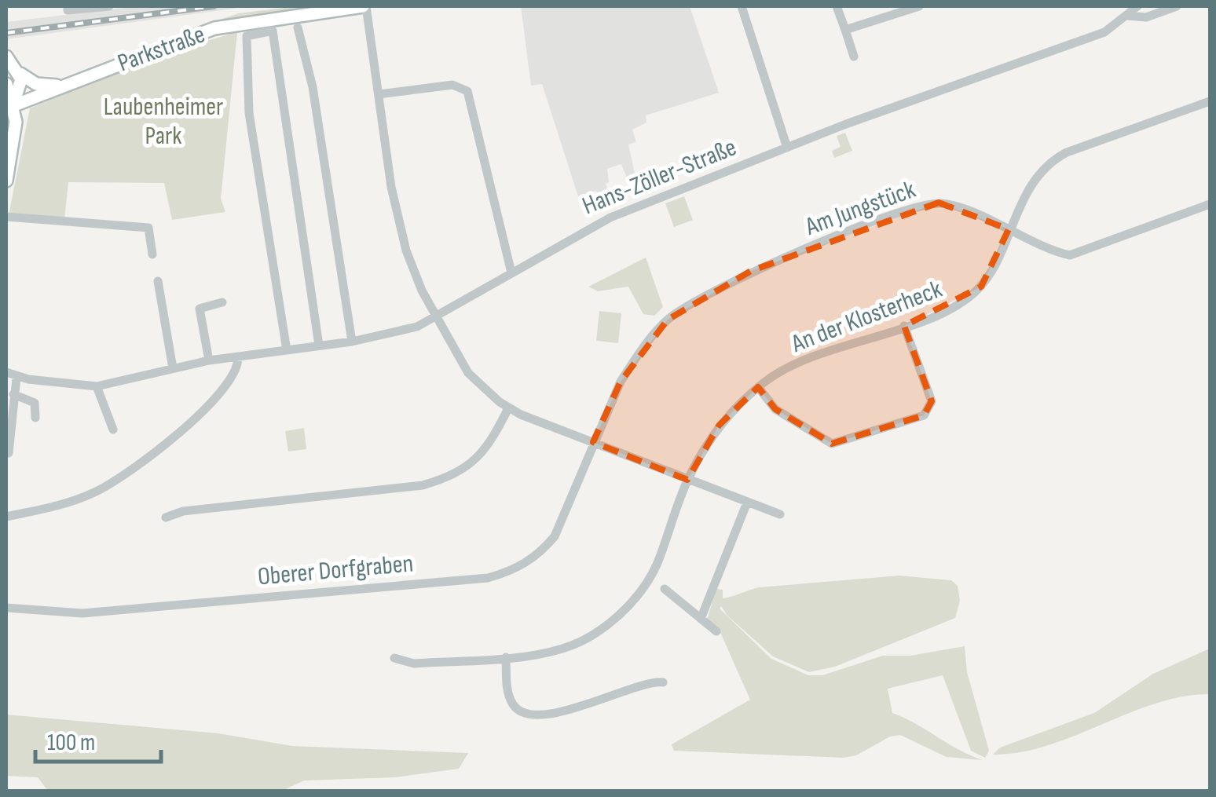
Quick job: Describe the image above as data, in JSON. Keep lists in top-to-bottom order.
{
  "streets": {
    "main road": ["Parkstraße"],
    "street": [
      "Hans-Zöller-Straße",
      "Am Jungstück",
      "An der Klosterheck",
      "Oberer Dorfgraben"
    ]
  },
  "crossings": [
    ["Am Jungstück", "An der Klosterheck"],
    ["Am Jungstück", "Oberer Dorfgraben"]
  ],
  "parks": ["Laubenheimer Park"],
  "scale_bar": "100 m"
}
